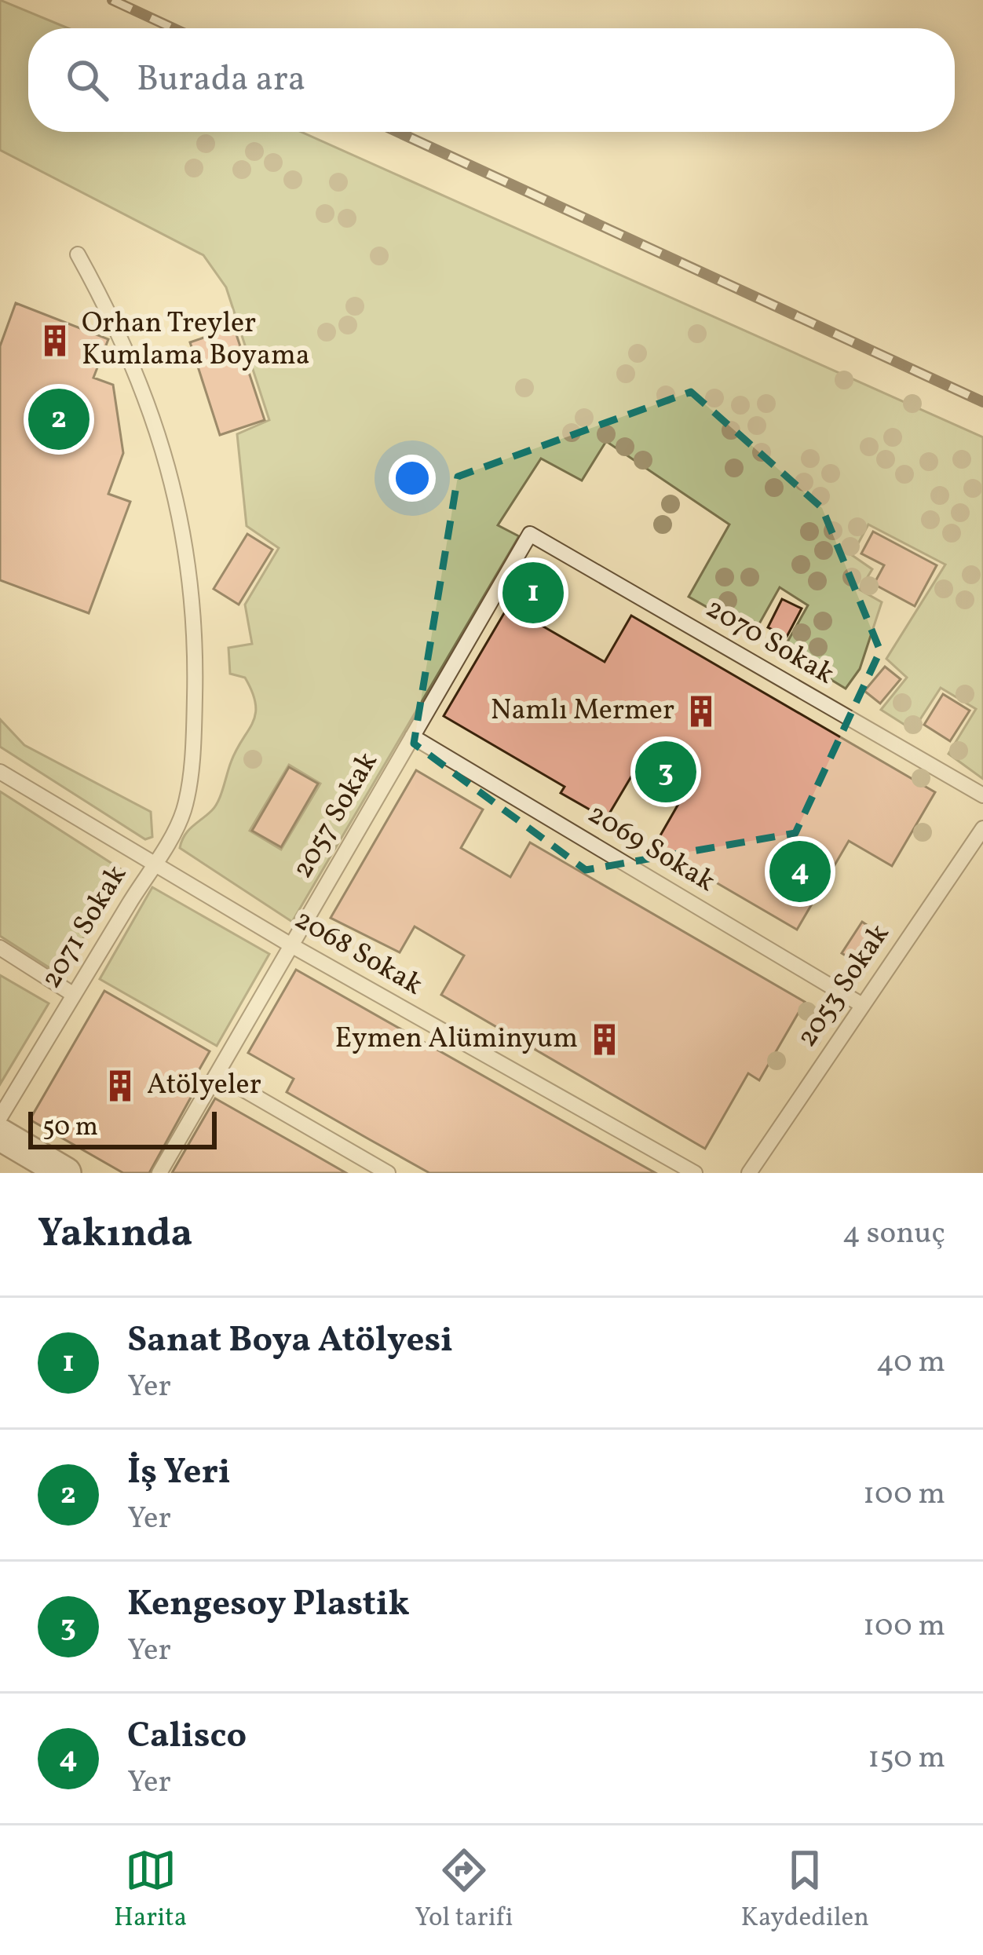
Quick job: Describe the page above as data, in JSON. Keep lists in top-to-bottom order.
{
  "streets": {
    "lane": [
      "2070 Sokak",
      "2057 Sokak",
      "2069 Sokak",
      "2071 Sokak",
      "2068 Sokak",
      "2053 Sokak"
    ]
  },
  "crossings": [
    ["2070 Sokak", "2057 Sokak"],
    ["2057 Sokak", "2069 Sokak"],
    ["2057 Sokak", "2068 Sokak"],
    ["2069 Sokak", "2053 Sokak"],
    ["2071 Sokak", "2068 Sokak"]
  ],
  "places": {
    "building": [
      "Orhan Treyler Kumlama Boyama",
      "Namlı Mermer",
      "Eymen Alüminyum",
      "Atölyeler"
    ]
  },
  "scale_bar": "50 m",
  "page": {
    "search": "Burada ara",
    "pins": [
      "2",
      "1",
      "3",
      "4"
    ],
    "scale": "50 m",
    "heading": ["Yakında", "4 sonuç"],
    "list": [
      {
        "mark": "1",
        "name": "Sanat Boya Atölyesi",
        "note": "Yer",
        "value": "40 m"
      },
      {
        "mark": "2",
        "name": "İş Yeri",
        "note": "Yer",
        "value": "100 m"
      },
      {
        "mark": "3",
        "name": "Kengesoy Plastik",
        "note": "Yer",
        "value": "100 m"
      },
      {
        "mark": "4",
        "name": "Calisco",
        "note": "Yer",
        "value": "150 m"
      }
    ],
    "nav": ["Harita", "Yol tarifi", "Kaydedilen"]
  }
}
